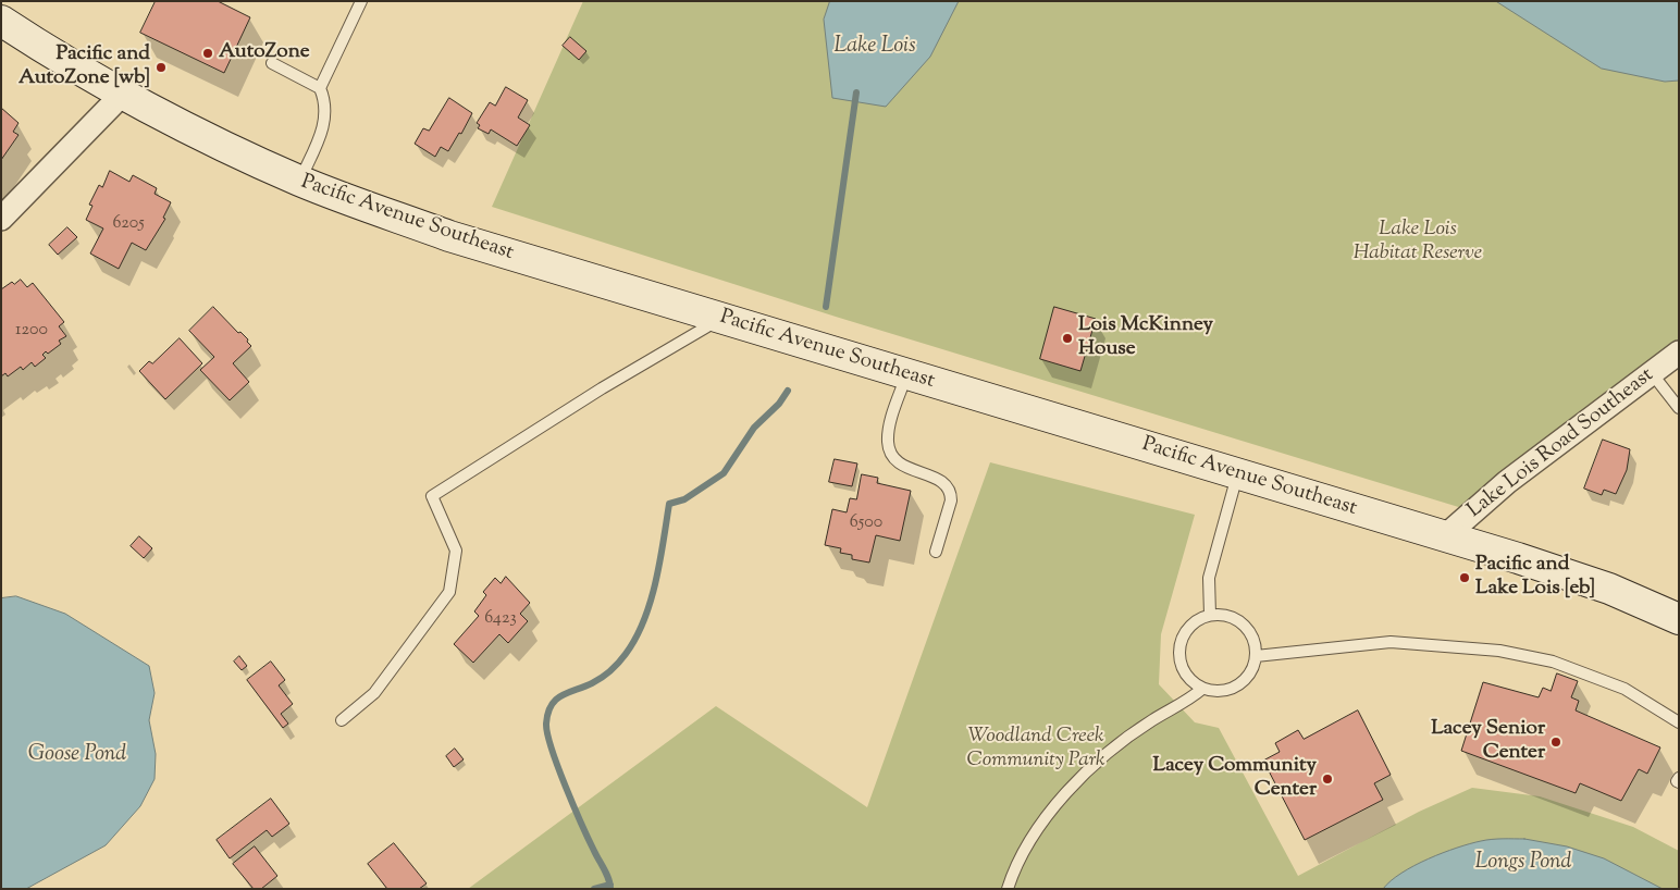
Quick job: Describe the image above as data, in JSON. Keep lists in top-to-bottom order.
{
  "streets": {
    "main road": ["Pacific Avenue Southeast"],
    "street": ["Lake Lois Road Southeast"]
  },
  "crossings": [
    ["Pacific Avenue Southeast", "Lake Lois Road Southeast"]
  ],
  "water": ["Lake Lois", "Goose Pond", "Longs Pond"],
  "parks": ["Lake Lois Habitat Reserve", "Woodland Creek Community Park"],
  "places": [
    "AutoZone",
    "Pacific and AutoZone [wb]",
    "Lois McKinney House",
    "Pacific and Lake Lois [eb]",
    "Lacey Senior Center",
    "Lacey Community Center"
  ],
  "house_numbers": [
    "6205",
    "1200",
    "6500",
    "6423"
  ]
}
